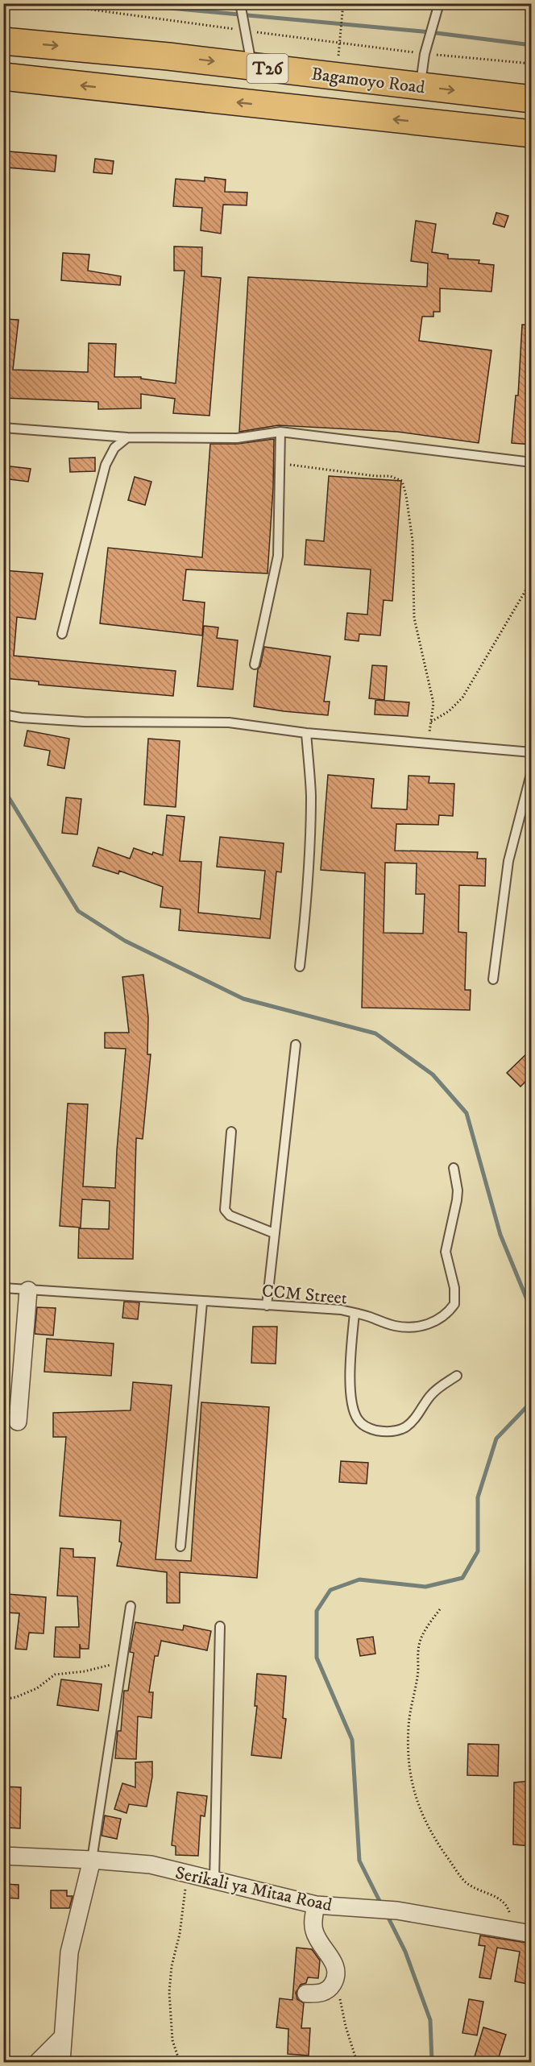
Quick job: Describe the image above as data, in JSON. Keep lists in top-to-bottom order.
{
  "streets": {
    "highway": ["T26", "Bagamoyo Road"],
    "street": ["Serikali ya Mitaa Road"],
    "lane": ["CCM Street"]
  }
}
